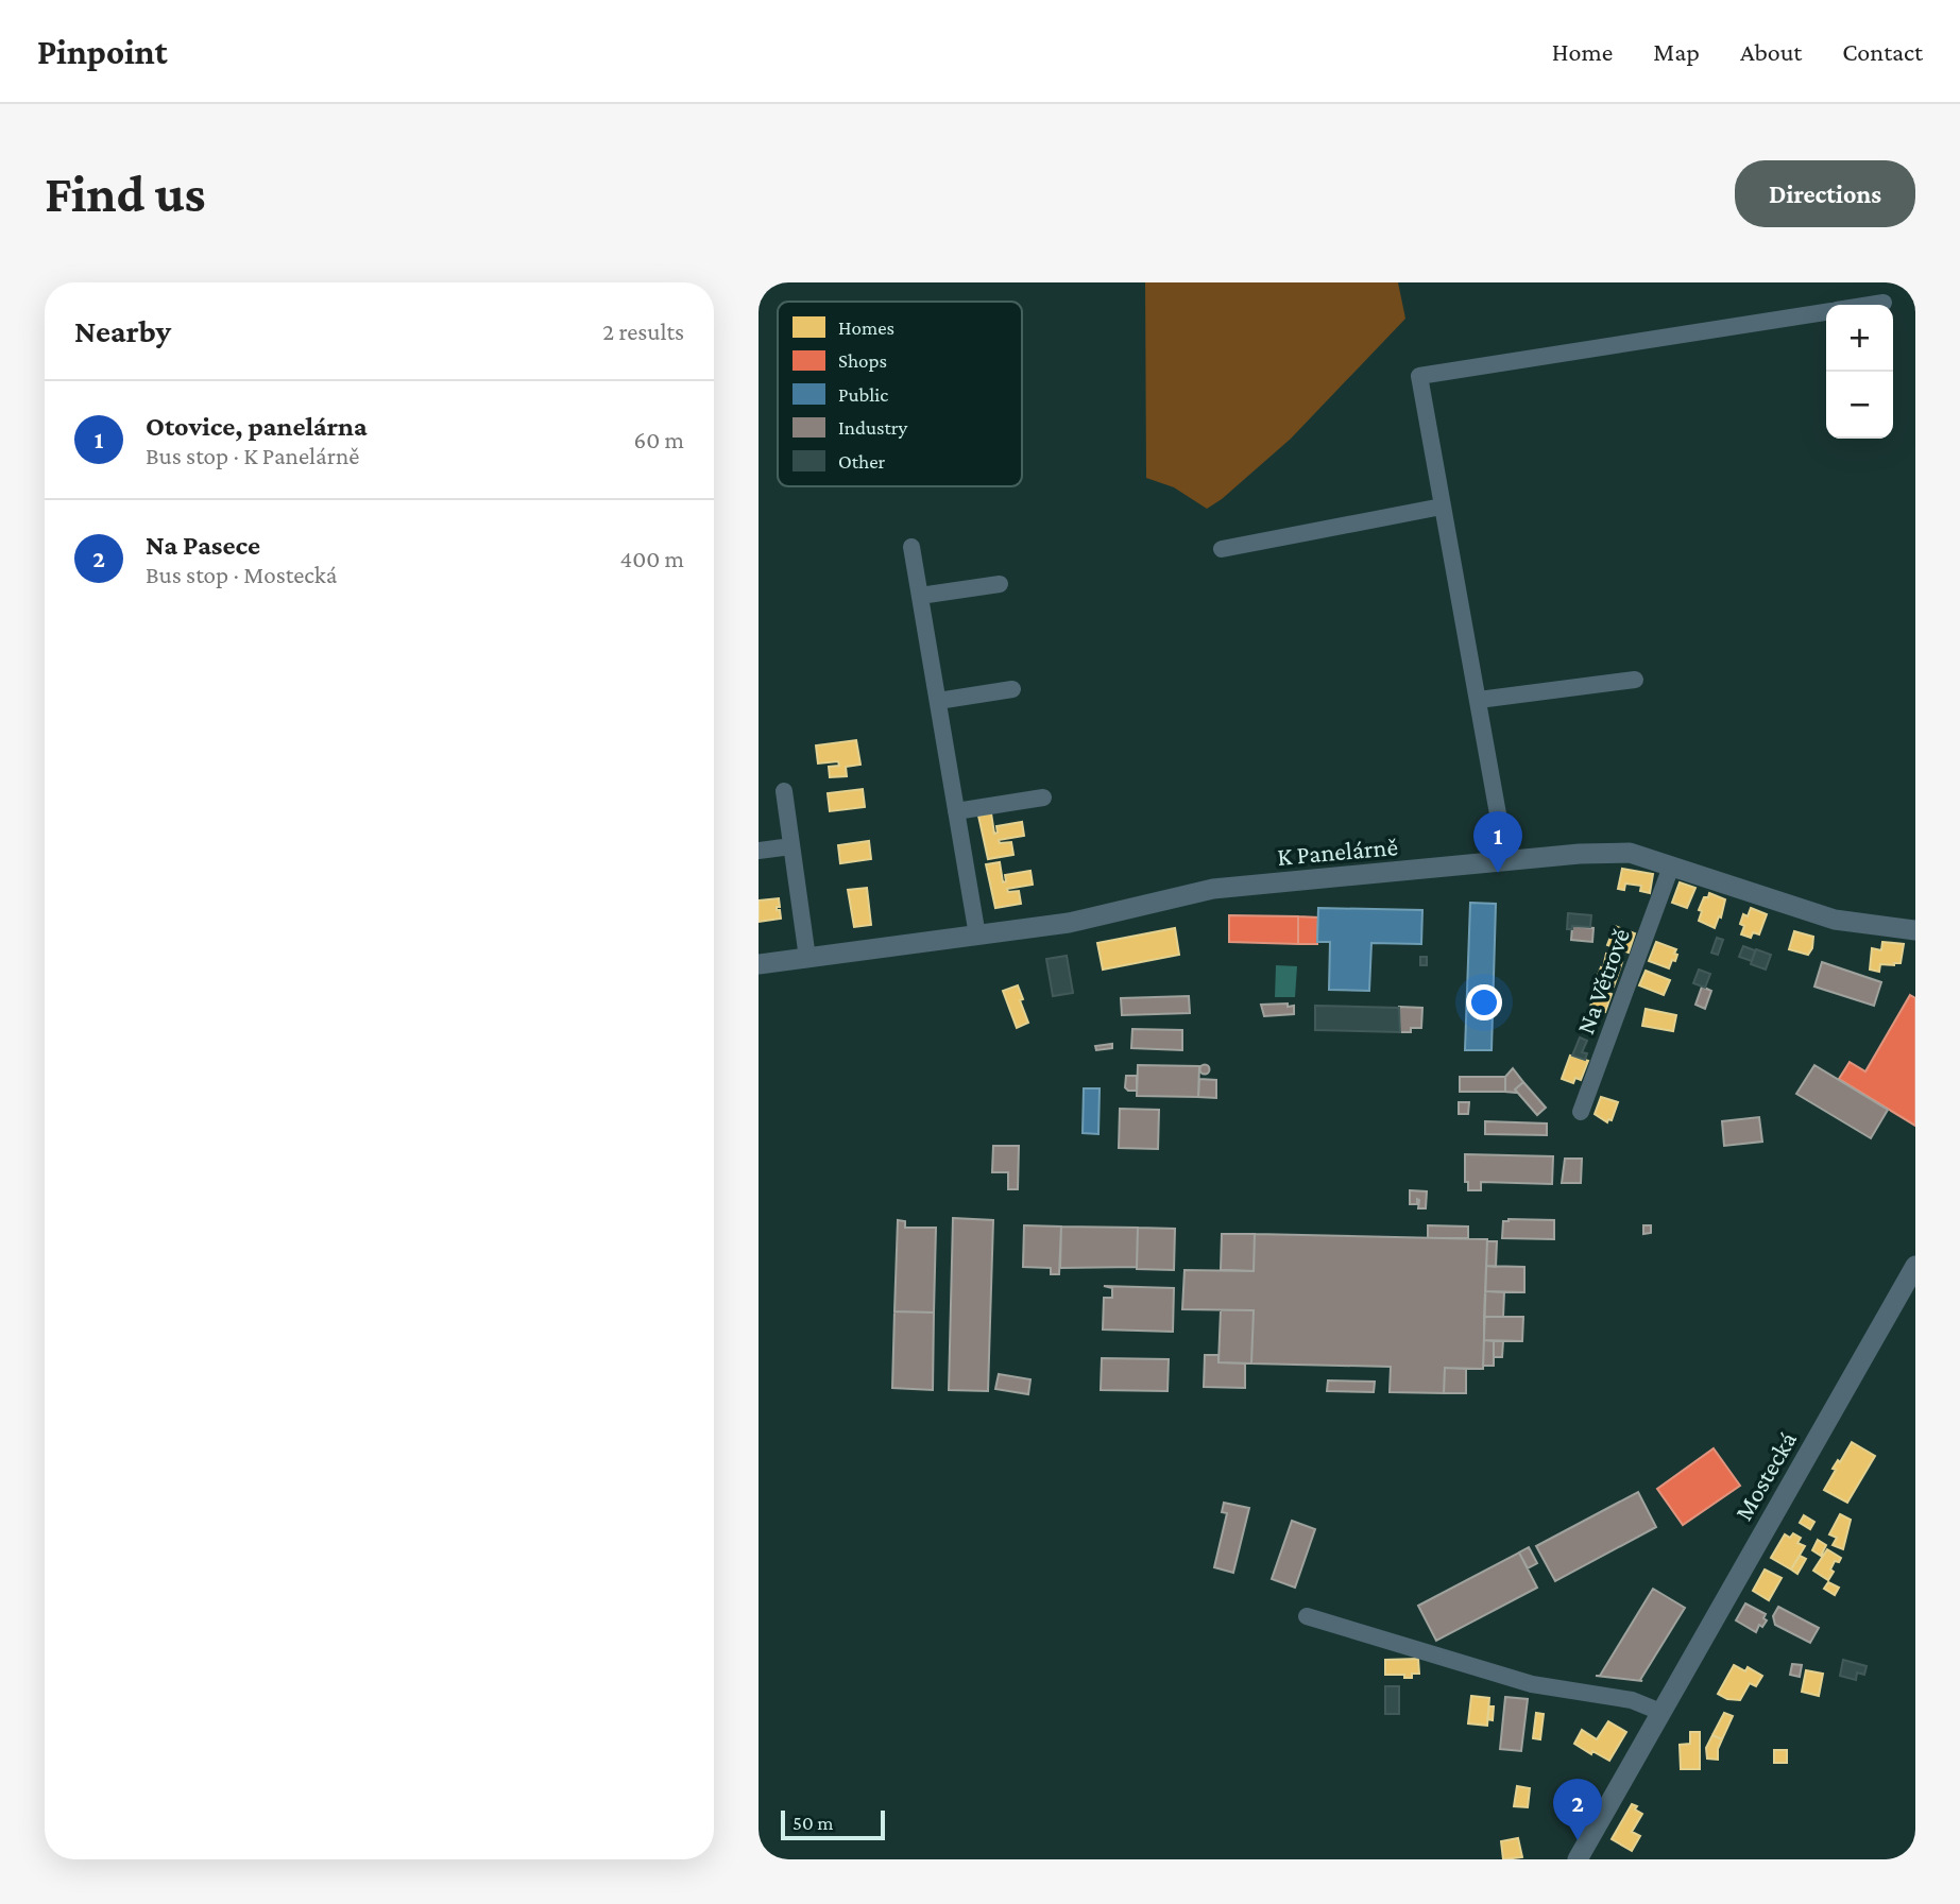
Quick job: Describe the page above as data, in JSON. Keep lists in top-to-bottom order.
{
  "streets": {
    "street": ["K Panelárně", "Na Větrově", "Mostecká"]
  },
  "crossings": [
    ["K Panelárně", "Na Větrově"]
  ],
  "legend": [
    "Homes",
    "Shops",
    "Public",
    "Industry",
    "Other"
  ],
  "scale_bar": "50 m",
  "page": {
    "header": "Pinpoint",
    "nav": [
      "Home",
      "Map",
      "About",
      "Contact"
    ],
    "buttons": "Directions",
    "title": "Find us",
    "heading": ["Nearby", "2 results"],
    "map_buttons": ["+", "−"],
    "list": [
      {
        "mark": "1",
        "name": "Otovice, panelárna",
        "note": "Bus stop · K Panelárně",
        "value": "60 m"
      },
      {
        "mark": "2",
        "name": "Na Pasece",
        "note": "Bus stop · Mostecká",
        "value": "400 m"
      }
    ],
    "pins": ["1", "2"],
    "scale": "50 m"
  }
}
